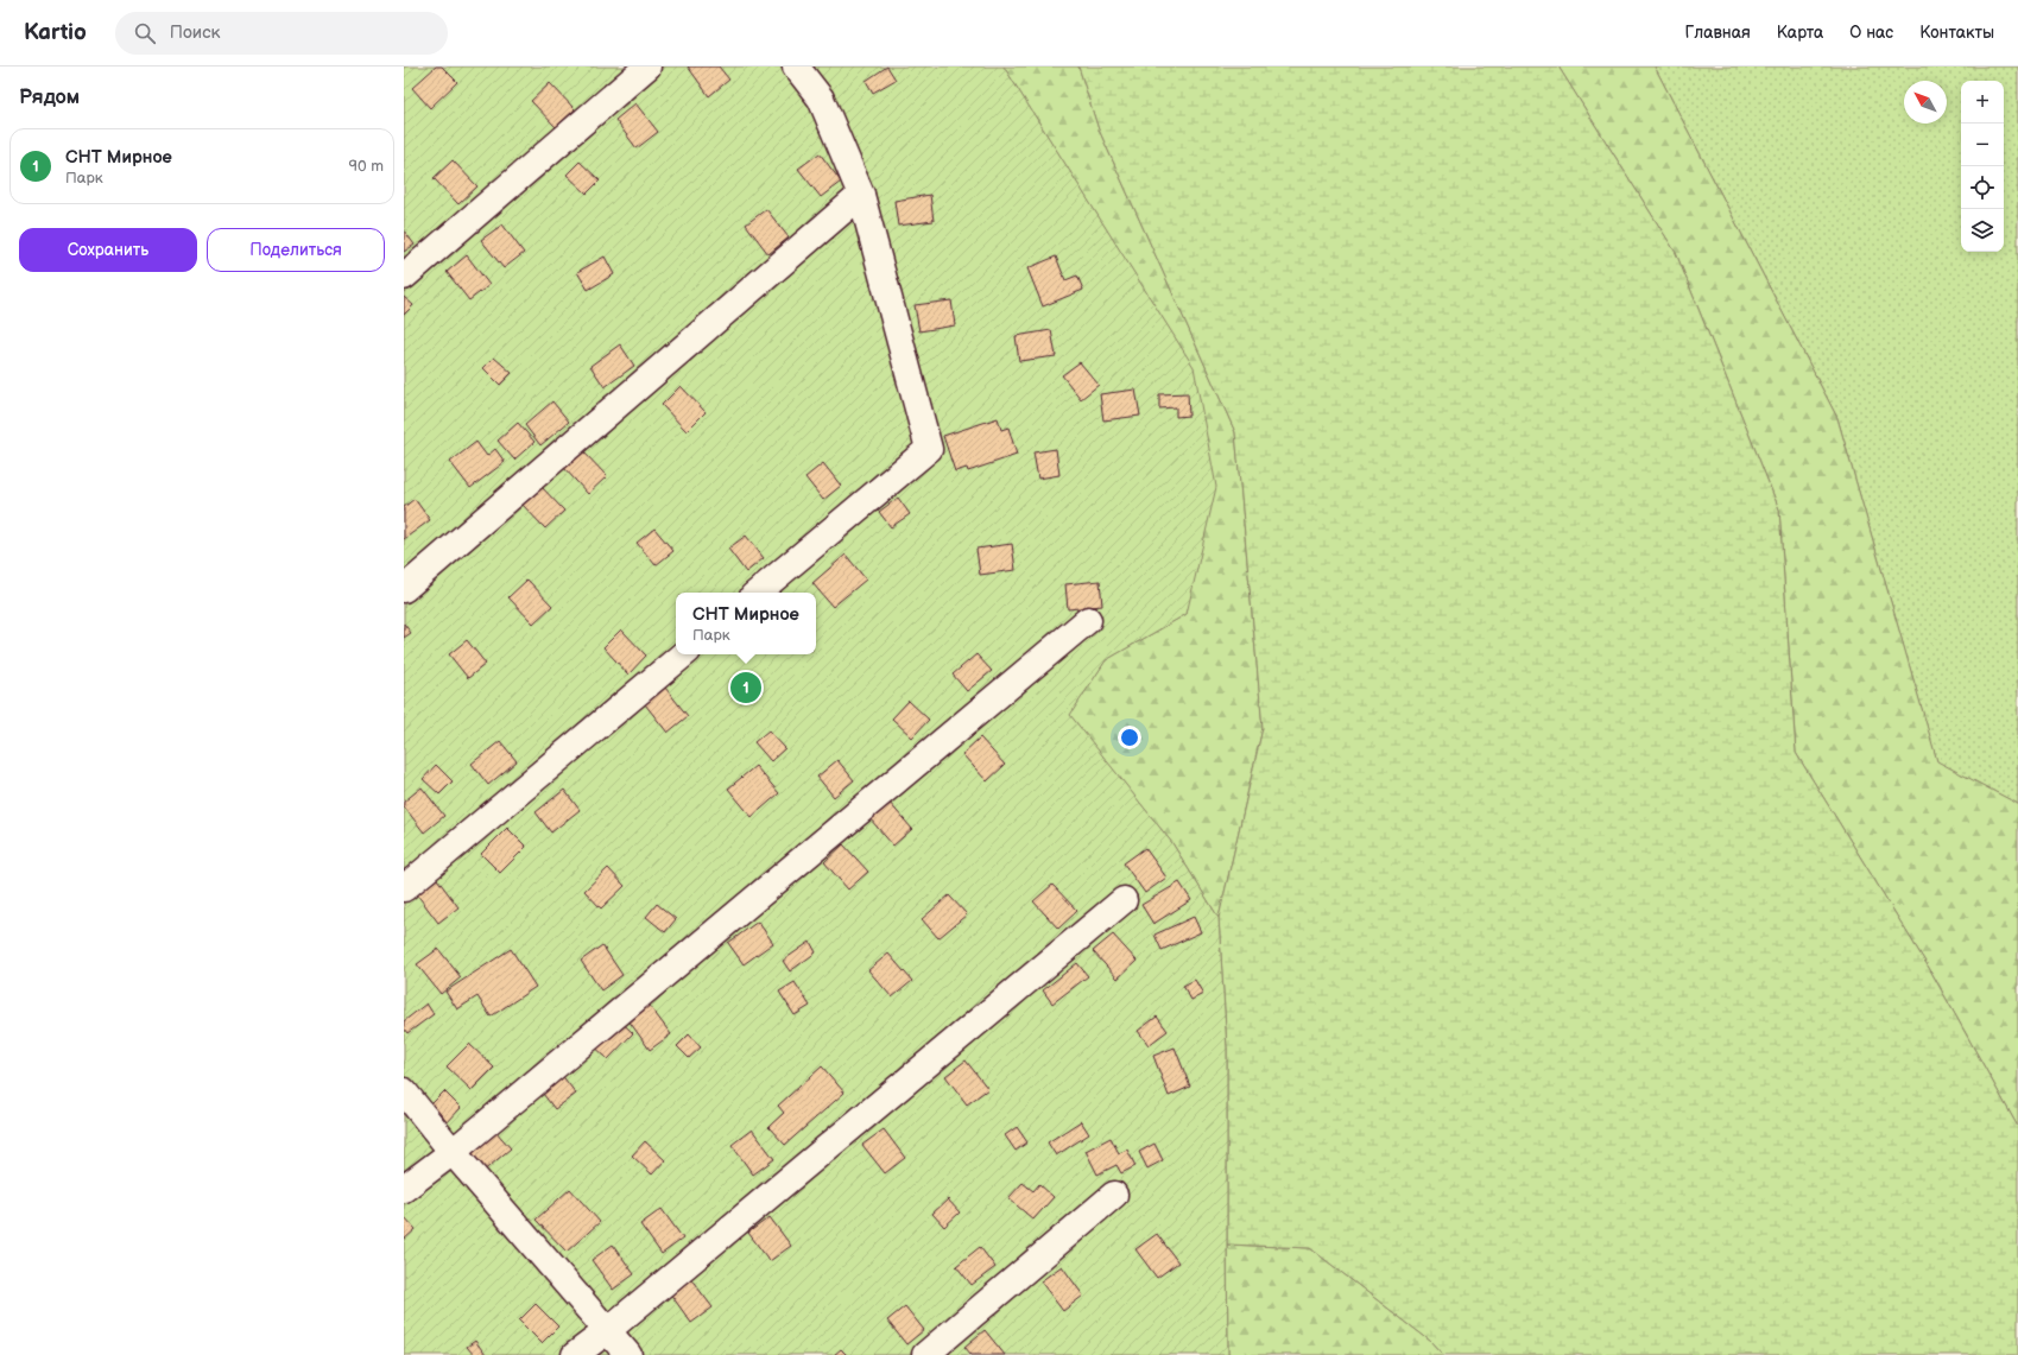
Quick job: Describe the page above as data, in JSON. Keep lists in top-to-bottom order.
{
  "north": "top left",
  "page": {
    "header": "Kartio",
    "search": "Поиск",
    "nav": [
      "Главная",
      "Карта",
      "О нас",
      "Контакты"
    ],
    "heading": "Рядом",
    "map_buttons": ["+", "−"],
    "list": [
      {
        "mark": "1",
        "name": "СНТ Мирное",
        "note": "Парк",
        "value": "90 m"
      }
    ],
    "buttons": ["Сохранить", "Поделиться"],
    "popup": ["СНТ Мирное", "Парк"],
    "pins": "1"
  }
}
